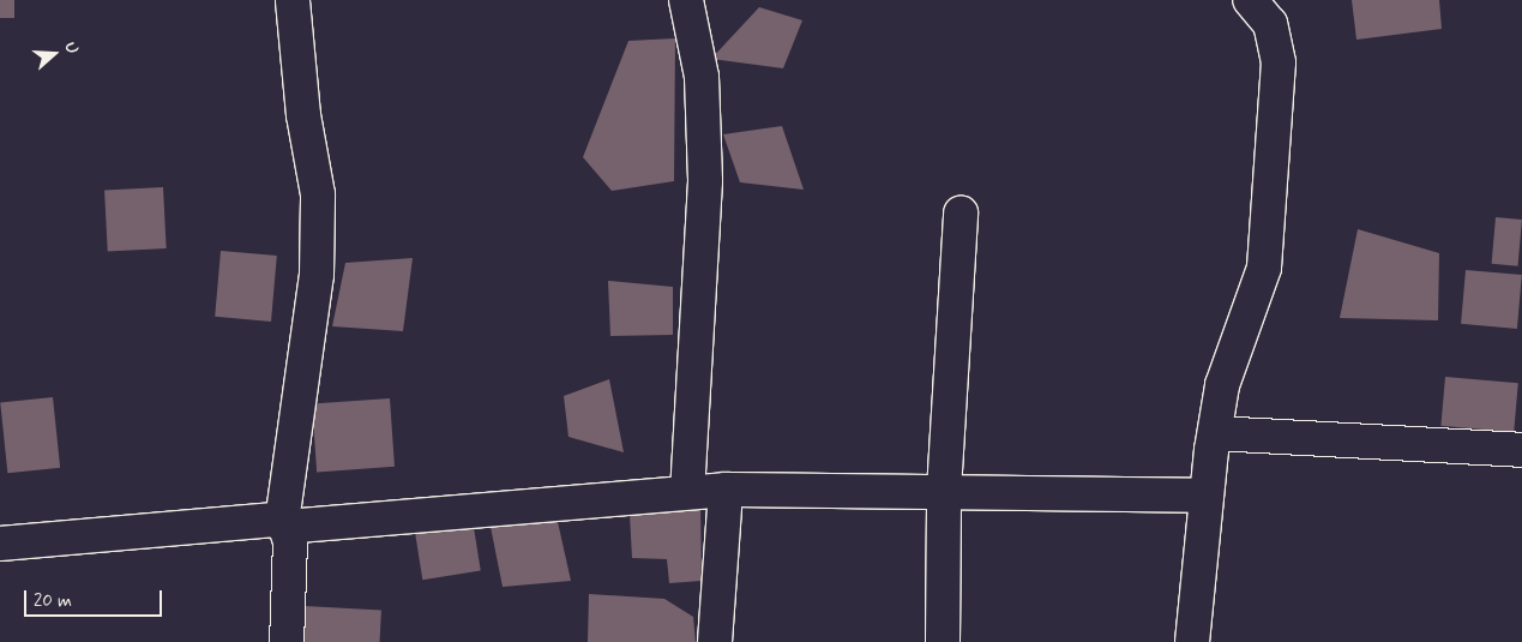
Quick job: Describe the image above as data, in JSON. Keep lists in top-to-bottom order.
{
  "scale_bar": "20 m",
  "north": "right"
}
